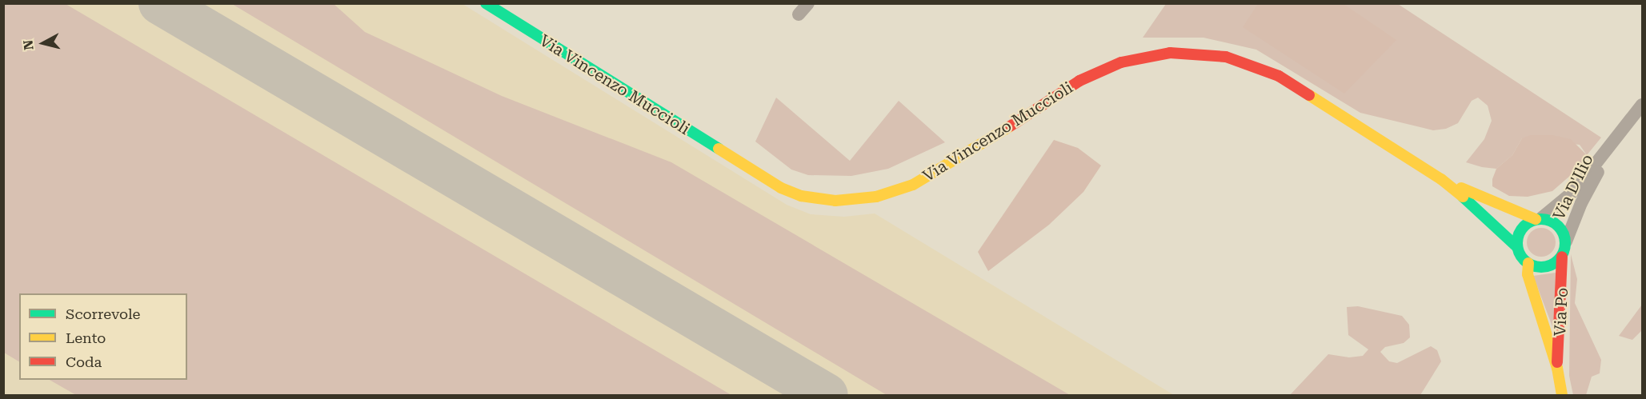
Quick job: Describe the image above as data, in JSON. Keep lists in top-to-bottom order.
{
  "streets": {
    "street": ["Via Vincenzo Muccioli", "Via D'Ilio", "Via Po"]
  },
  "crossings": [
    ["Via Vincenzo Muccioli", "Via D'Ilio"],
    ["Via Vincenzo Muccioli", "Via Po"],
    ["Via D'Ilio", "Via Po"]
  ],
  "legend": ["Scorrevole", "Lento", "Coda"],
  "north": "left"
}
